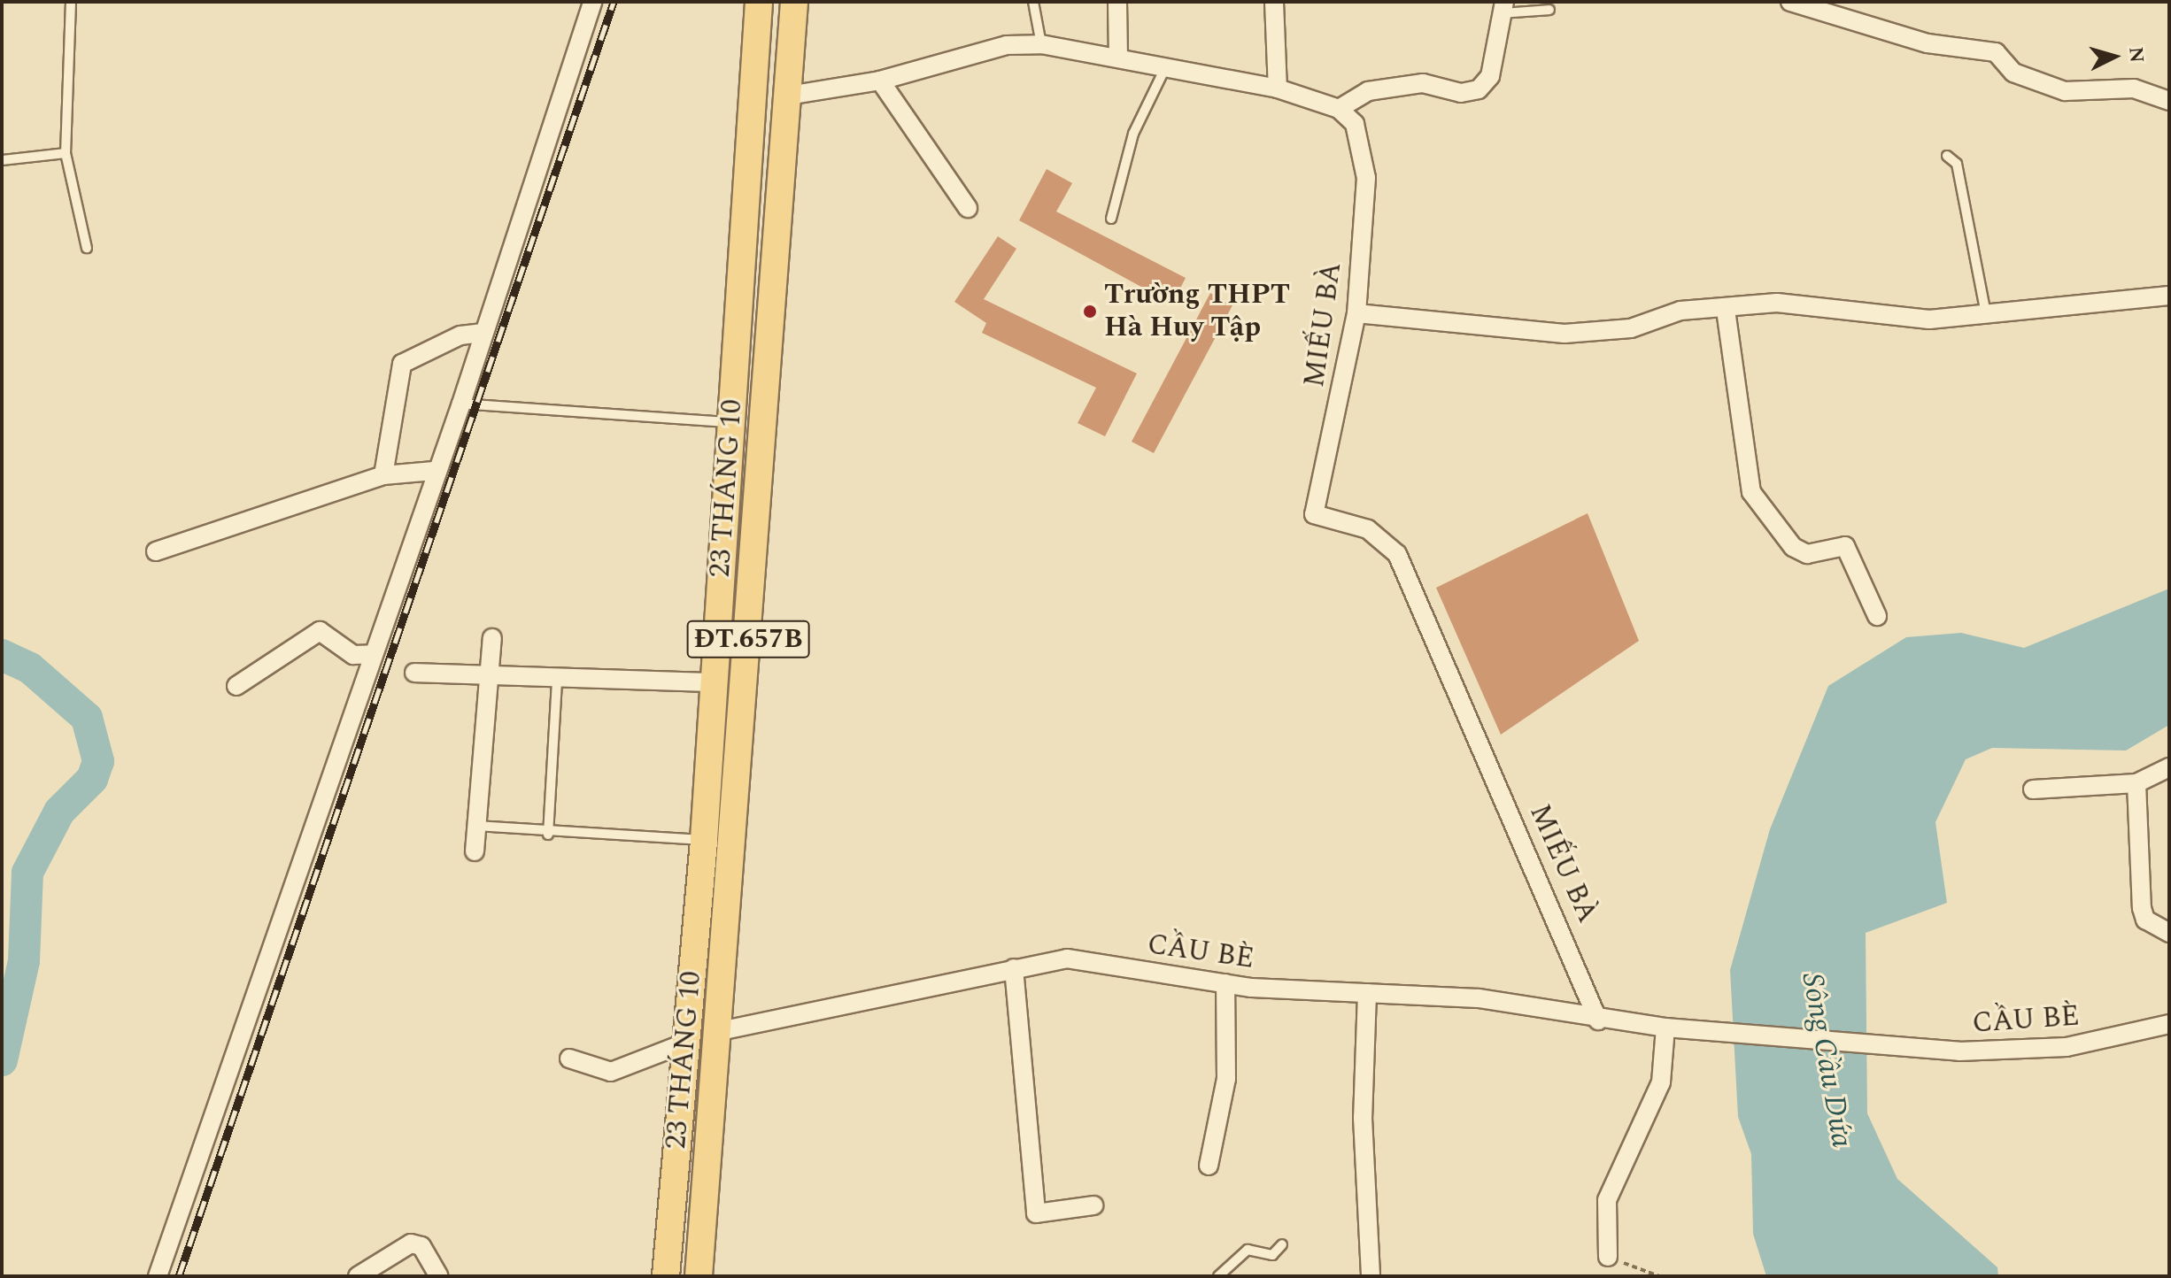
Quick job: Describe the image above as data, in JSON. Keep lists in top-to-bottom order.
{
  "streets": {
    "main road": ["23 THÁNG 10", "ĐT.657B"],
    "street": ["MIẾU BÀ", "CẦU BÈ"]
  },
  "crossings": [
    ["MIẾU BÀ", "CẦU BÈ"],
    ["23 THÁNG 10", "CẦU BÈ"]
  ],
  "water": ["Sông Cầu Dứa"],
  "places": ["Trường THPT Hà Huy Tập"],
  "north": "right"
}
